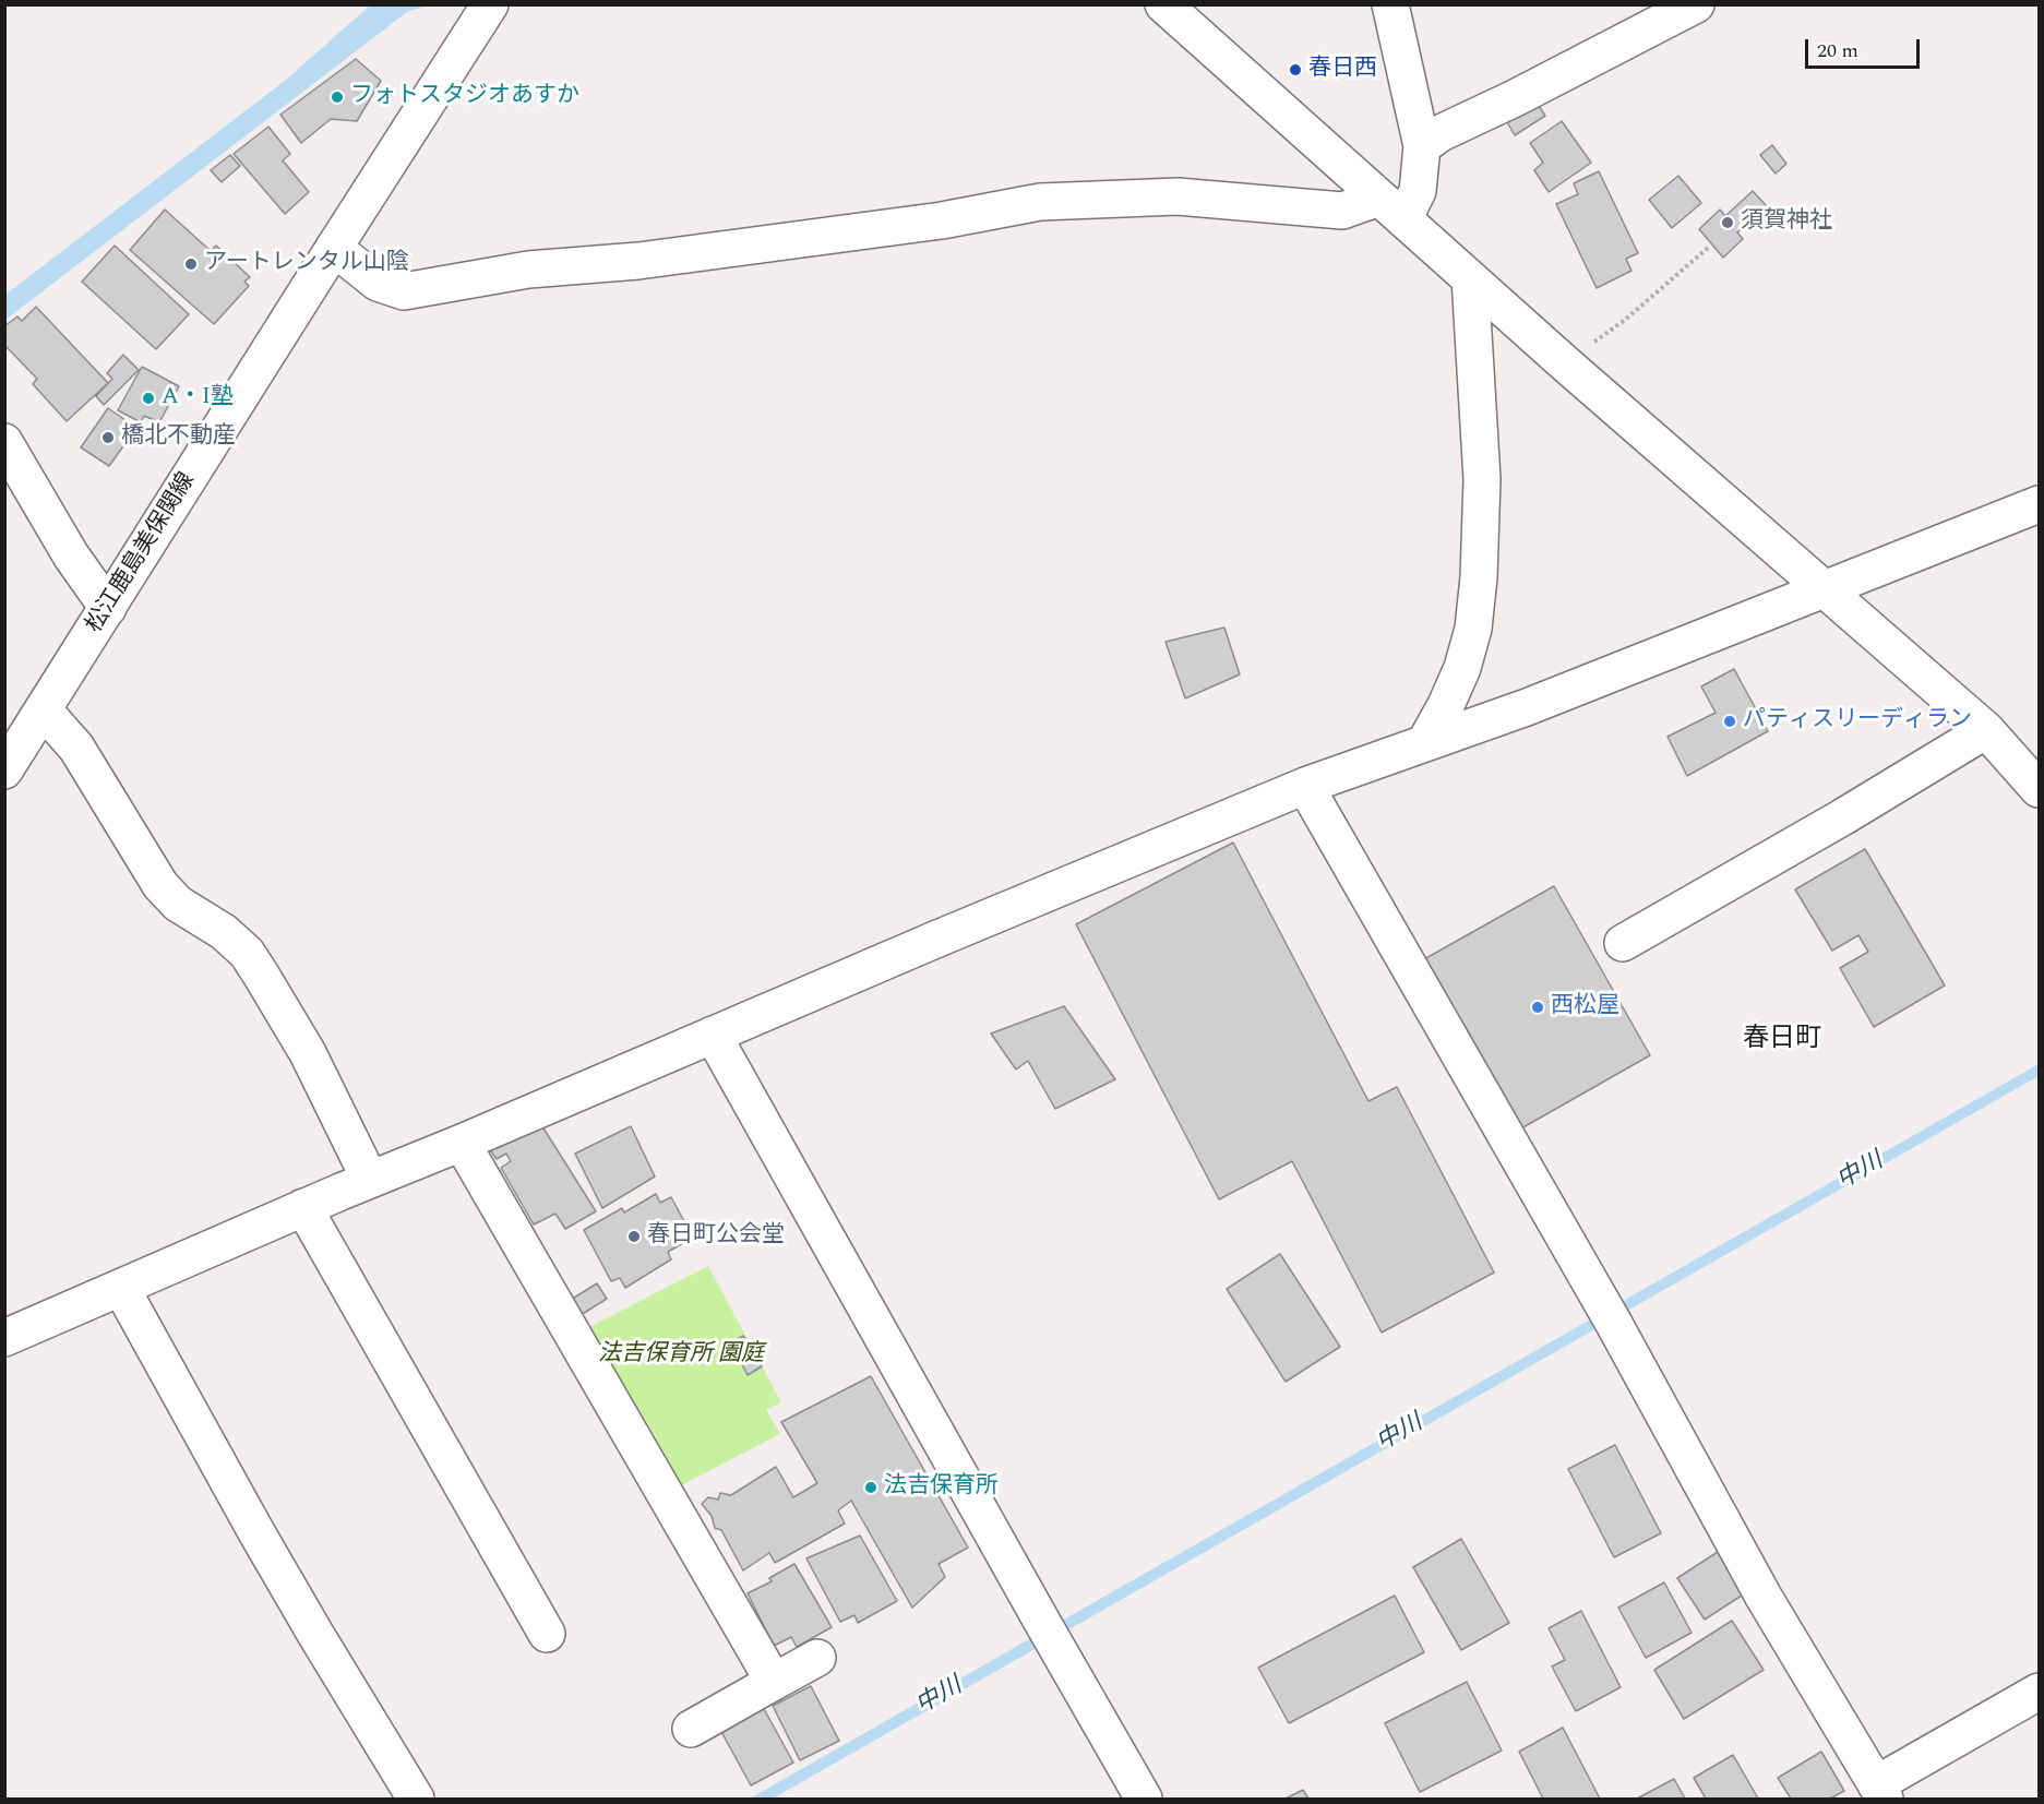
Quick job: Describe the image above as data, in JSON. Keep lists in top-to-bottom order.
{
  "streets": {
    "street": ["松江鹿島美保関線"]
  },
  "districts": ["春日町"],
  "water": ["中川"],
  "parks": ["法吉保育所 園庭"],
  "places": [
    "春日西",
    "フォトスタジオあすか",
    "須賀神社",
    "アートレンタル山陰",
    "A・I塾",
    "橋北不動産",
    "パティスリーディラン",
    "西松屋",
    "春日町公会堂",
    "法吉保育所"
  ],
  "scale_bar": "20 m"
}
